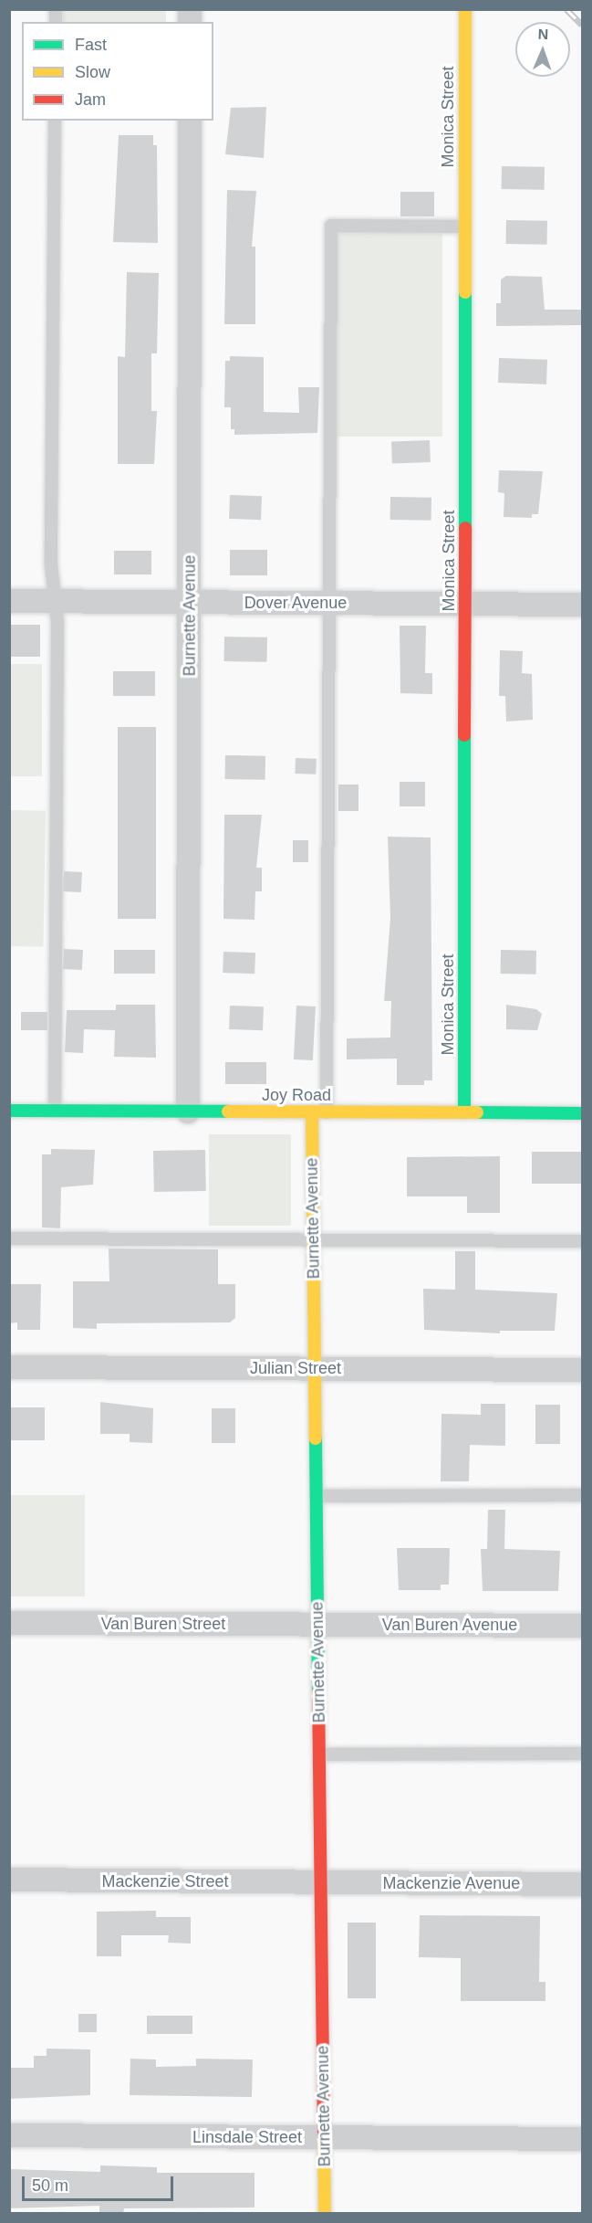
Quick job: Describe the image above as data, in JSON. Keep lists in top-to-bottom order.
{
  "streets": {
    "street": [
      "Monica Street",
      "Dover Avenue",
      "Burnette Avenue",
      "Joy Road",
      "Julian Street",
      "Van Buren Street",
      "Van Buren Avenue",
      "Mackenzie Street",
      "Mackenzie Avenue",
      "Linsdale Street"
    ]
  },
  "crossings": [
    ["Monica Street", "Dover Avenue"],
    ["Monica Street", "Joy Road"],
    ["Dover Avenue", "Burnette Avenue"],
    ["Burnette Avenue", "Joy Road"],
    ["Burnette Avenue", "Julian Street"],
    ["Burnette Avenue", "Van Buren Street"],
    ["Burnette Avenue", "Van Buren Avenue"],
    ["Burnette Avenue", "Mackenzie Street"],
    ["Burnette Avenue", "Mackenzie Avenue"],
    ["Burnette Avenue", "Linsdale Street"],
    ["Van Buren Street", "Van Buren Avenue"],
    ["Mackenzie Street", "Mackenzie Avenue"]
  ],
  "legend": ["Fast", "Slow", "Jam"],
  "scale_bar": "50 m",
  "north": "top"
}
